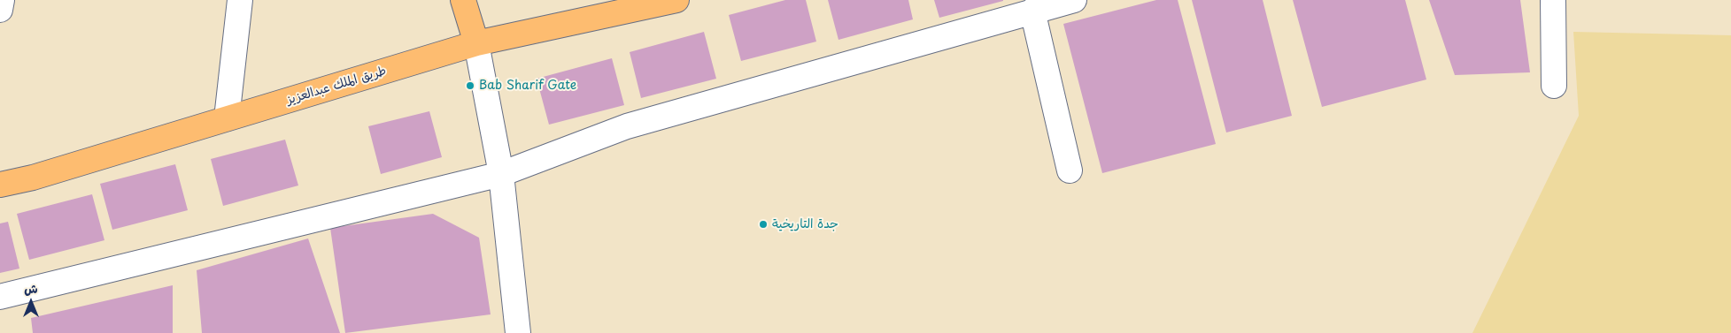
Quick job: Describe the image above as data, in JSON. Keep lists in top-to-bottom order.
{
  "streets": {
    "main road": ["طريق الملك عبدالعزيز"]
  },
  "places": ["Bab Sharif Gate", "جدة التاريخية"],
  "north": "top"
}
